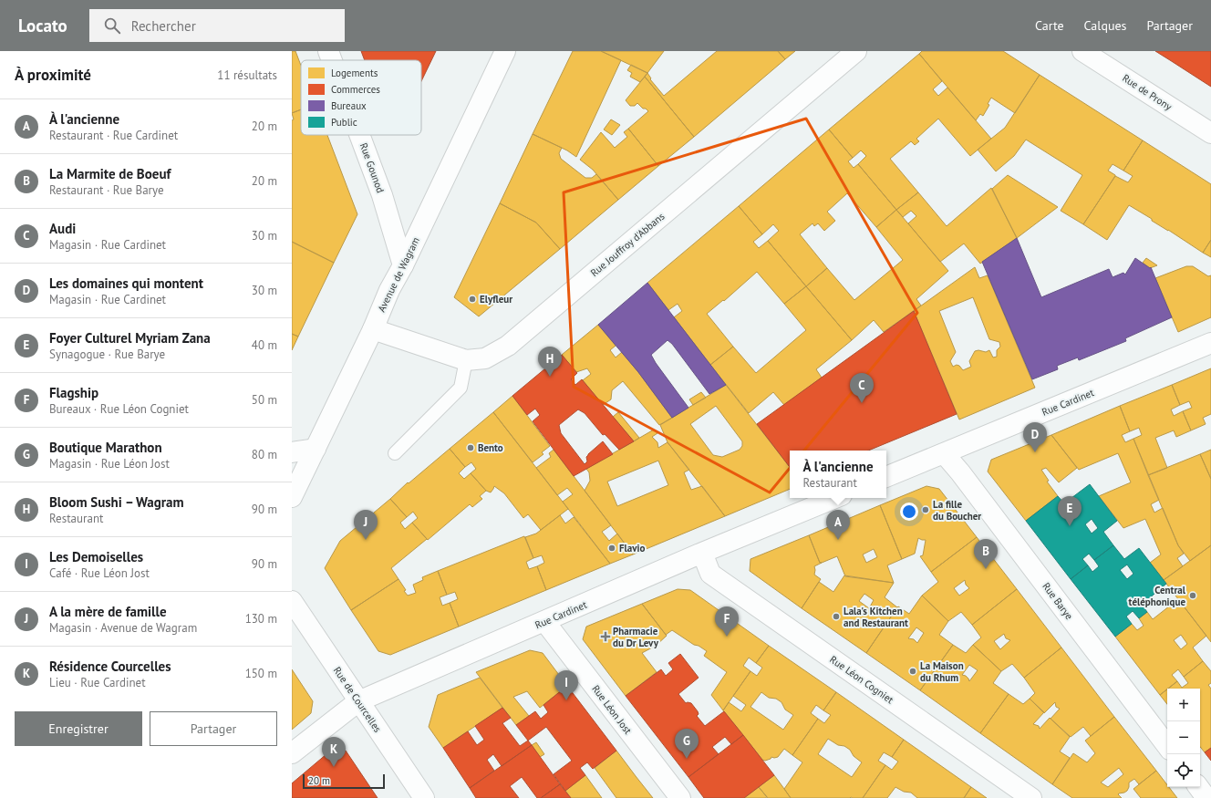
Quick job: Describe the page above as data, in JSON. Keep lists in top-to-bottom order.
{
  "streets": {
    "street": [
      "Rue de Prony",
      "Rue Gounod",
      "Rue Jouffroy d'Abbans",
      "Avenue de Wagram",
      "Rue Cardinet",
      "Rue Barye",
      "Rue Léon Cogniet",
      "Rue de Courcelles",
      "Rue Léon Jost"
    ]
  },
  "crossings": [
    ["Rue Gounod", "Avenue de Wagram"],
    ["Rue Jouffroy d'Abbans", "Avenue de Wagram"],
    ["Rue Cardinet", "Rue Barye"],
    ["Rue Cardinet", "Rue Léon Cogniet"],
    ["Rue Cardinet", "Rue de Courcelles"],
    ["Rue Cardinet", "Rue Léon Jost"]
  ],
  "places": {
    "other": [
      "Elyfleur",
      "Bento",
      "La fille du Boucher",
      "Flavio",
      "Central téléphonique",
      "Lala's Kitchen and Restaurant",
      "La Maison du Rhum"
    ],
    "health": ["Pharmacie du Dr Levy"]
  },
  "legend": [
    "Logements",
    "Commerces",
    "Bureaux",
    "Public"
  ],
  "scale_bar": "20 m",
  "page": {
    "header": "Locato",
    "search": "Rechercher",
    "nav": ["Carte", "Calques", "Partager"],
    "heading": ["À proximité", "11 résultats"],
    "list": [
      {
        "mark": "A",
        "name": "À l'ancienne",
        "note": "Restaurant · Rue Cardinet",
        "value": "20 m"
      },
      {
        "mark": "B",
        "name": "La Marmite de Boeuf",
        "note": "Restaurant · Rue Barye",
        "value": "20 m"
      },
      {
        "mark": "C",
        "name": "Audi",
        "note": "Magasin · Rue Cardinet",
        "value": "30 m"
      },
      {
        "mark": "D",
        "name": "Les domaines qui montent",
        "note": "Magasin · Rue Cardinet",
        "value": "30 m"
      },
      {
        "mark": "E",
        "name": "Foyer Culturel Myriam Zana",
        "note": "Synagogue · Rue Barye",
        "value": "40 m"
      },
      {
        "mark": "F",
        "name": "Flagship",
        "note": "Bureaux · Rue Léon Cogniet",
        "value": "50 m"
      },
      {
        "mark": "G",
        "name": "Boutique Marathon",
        "note": "Magasin · Rue Léon Jost",
        "value": "80 m"
      },
      {
        "mark": "H",
        "name": "Bloom Sushi – Wagram",
        "note": "Restaurant",
        "value": "90 m"
      },
      {
        "mark": "I",
        "name": "Les Demoiselles",
        "note": "Café · Rue Léon Jost",
        "value": "90 m"
      },
      {
        "mark": "J",
        "name": "A la mère de famille",
        "note": "Magasin · Avenue de Wagram",
        "value": "130 m"
      },
      {
        "mark": "K",
        "name": "Résidence Courcelles",
        "note": "Lieu · Rue Cardinet",
        "value": "150 m"
      }
    ],
    "pins": [
      "H",
      "C",
      "D",
      "E",
      "A",
      "J",
      "B",
      "F",
      "I",
      "G",
      "K"
    ],
    "popup": ["À l'ancienne", "Restaurant"],
    "map_buttons": ["+", "−"],
    "buttons": ["Enregistrer", "Partager"],
    "scale": "20 m"
  }
}
